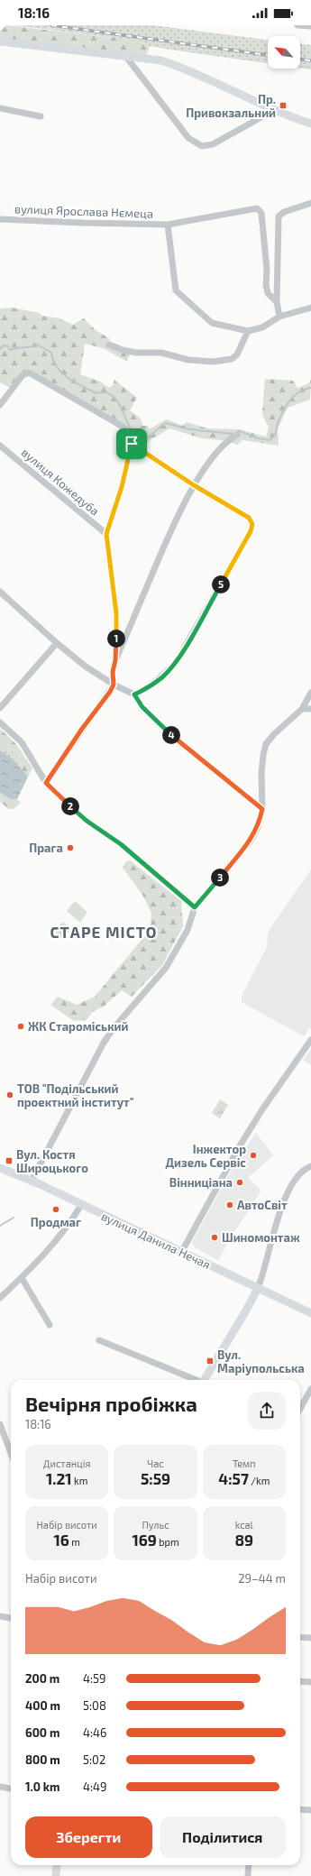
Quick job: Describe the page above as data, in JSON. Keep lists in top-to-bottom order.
{
  "streets": {
    "main road": ["вулиця Данила Нечая"],
    "street": ["вулиця Ярослава Нємеца", "вулиця Кожедуба"]
  },
  "districts": ["СТАРЕ МІСТО"],
  "places": {
    "transit": ["Пр. Привокзальний", "Вул. Костя Широцького", "Вул. Маріупольська"],
    "other": [
      "Прага",
      "ЖК Староміський",
      "ТОВ \"Подільський проектний інститут\"",
      "Інжектор Дизель Сервіс",
      "Вінниціана",
      "АвтоСвіт",
      "Продмаг",
      "Шиномонтаж"
    ]
  },
  "north": "top left",
  "page": {
    "status": "18:16",
    "pins": [
      "5",
      "1",
      "4",
      "2",
      "3"
    ],
    "heading": ["Вечірня пробіжка", "18:16"],
    "stats": [
      ["Дистанція", "1.21 km"],
      ["Час", "5:59"],
      ["Темп", "4:57 /km"],
      ["Набір висоти", "16 m"],
      ["Пульс", "169 bpm"],
      ["kcal", "89"]
    ],
    "chart": ["Набір висоти", "29–44 m"],
    "list": [
      {
        "name": "200 m",
        "note": "4:59"
      },
      {
        "name": "400 m",
        "note": "5:08"
      },
      {
        "name": "600 m",
        "note": "4:46"
      },
      {
        "name": "800 m",
        "note": "5:02"
      },
      {
        "name": "1.0 km",
        "note": "4:49"
      }
    ],
    "buttons": ["Зберегти", "Поділитися"]
  }
}
